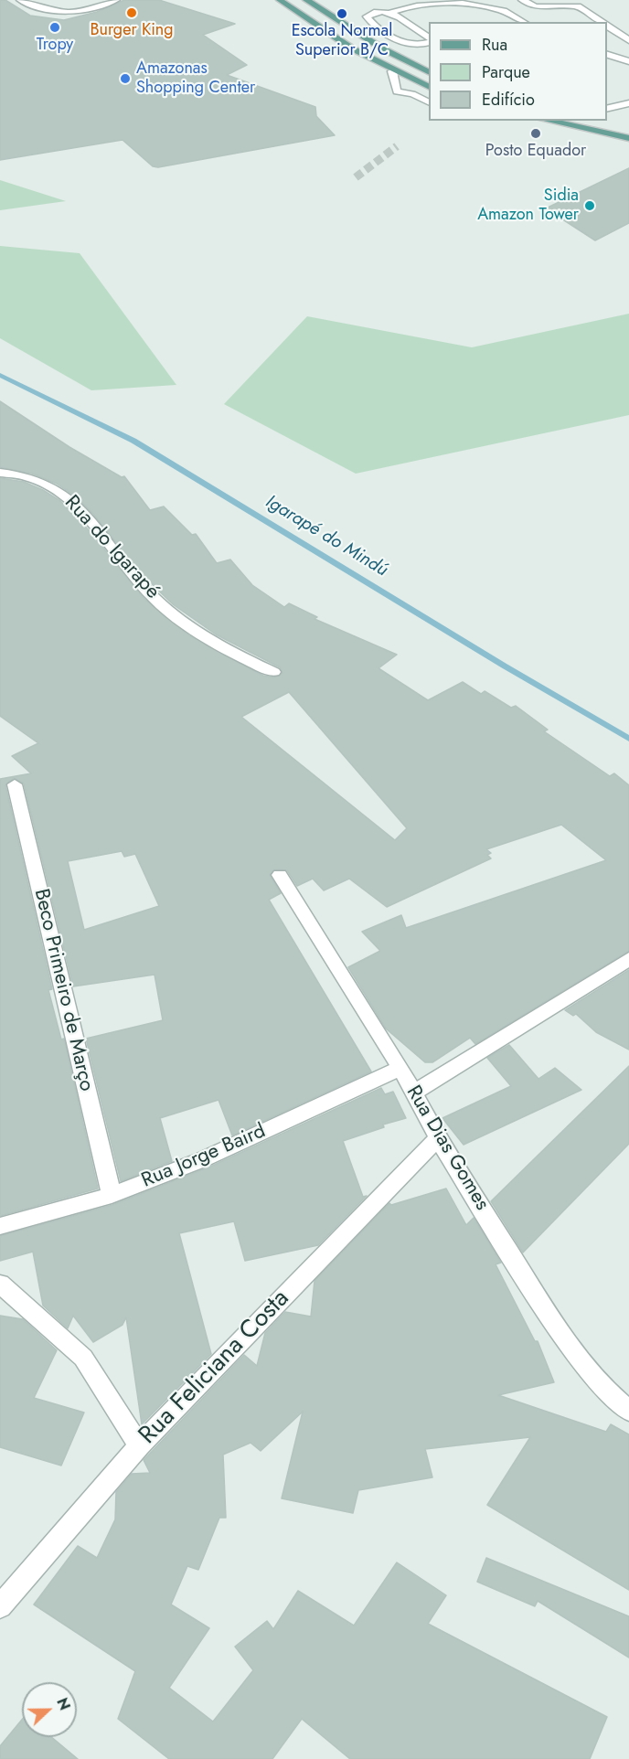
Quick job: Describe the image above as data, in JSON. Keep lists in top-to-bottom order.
{
  "streets": {
    "street": [
      "Rua do Igarapé",
      "Beco Primeiro de Março",
      "Rua Dias Gomes",
      "Rua Jorge Baird",
      "Rua Feliciana Costa"
    ]
  },
  "crossings": [
    ["Beco Primeiro de Março", "Rua Jorge Baird"],
    ["Rua Dias Gomes", "Rua Jorge Baird"],
    ["Rua Dias Gomes", "Rua Feliciana Costa"]
  ],
  "water": ["Igarapé do Mindú"],
  "places": [
    "Burger King",
    "Escola Normal Superior B/C",
    "Tropy",
    "Amazonas Shopping Center",
    "Posto Equador",
    "Sidia Amazon Tower"
  ],
  "legend": ["Rua", "Parque", "Edifício"],
  "north": "right"
}
